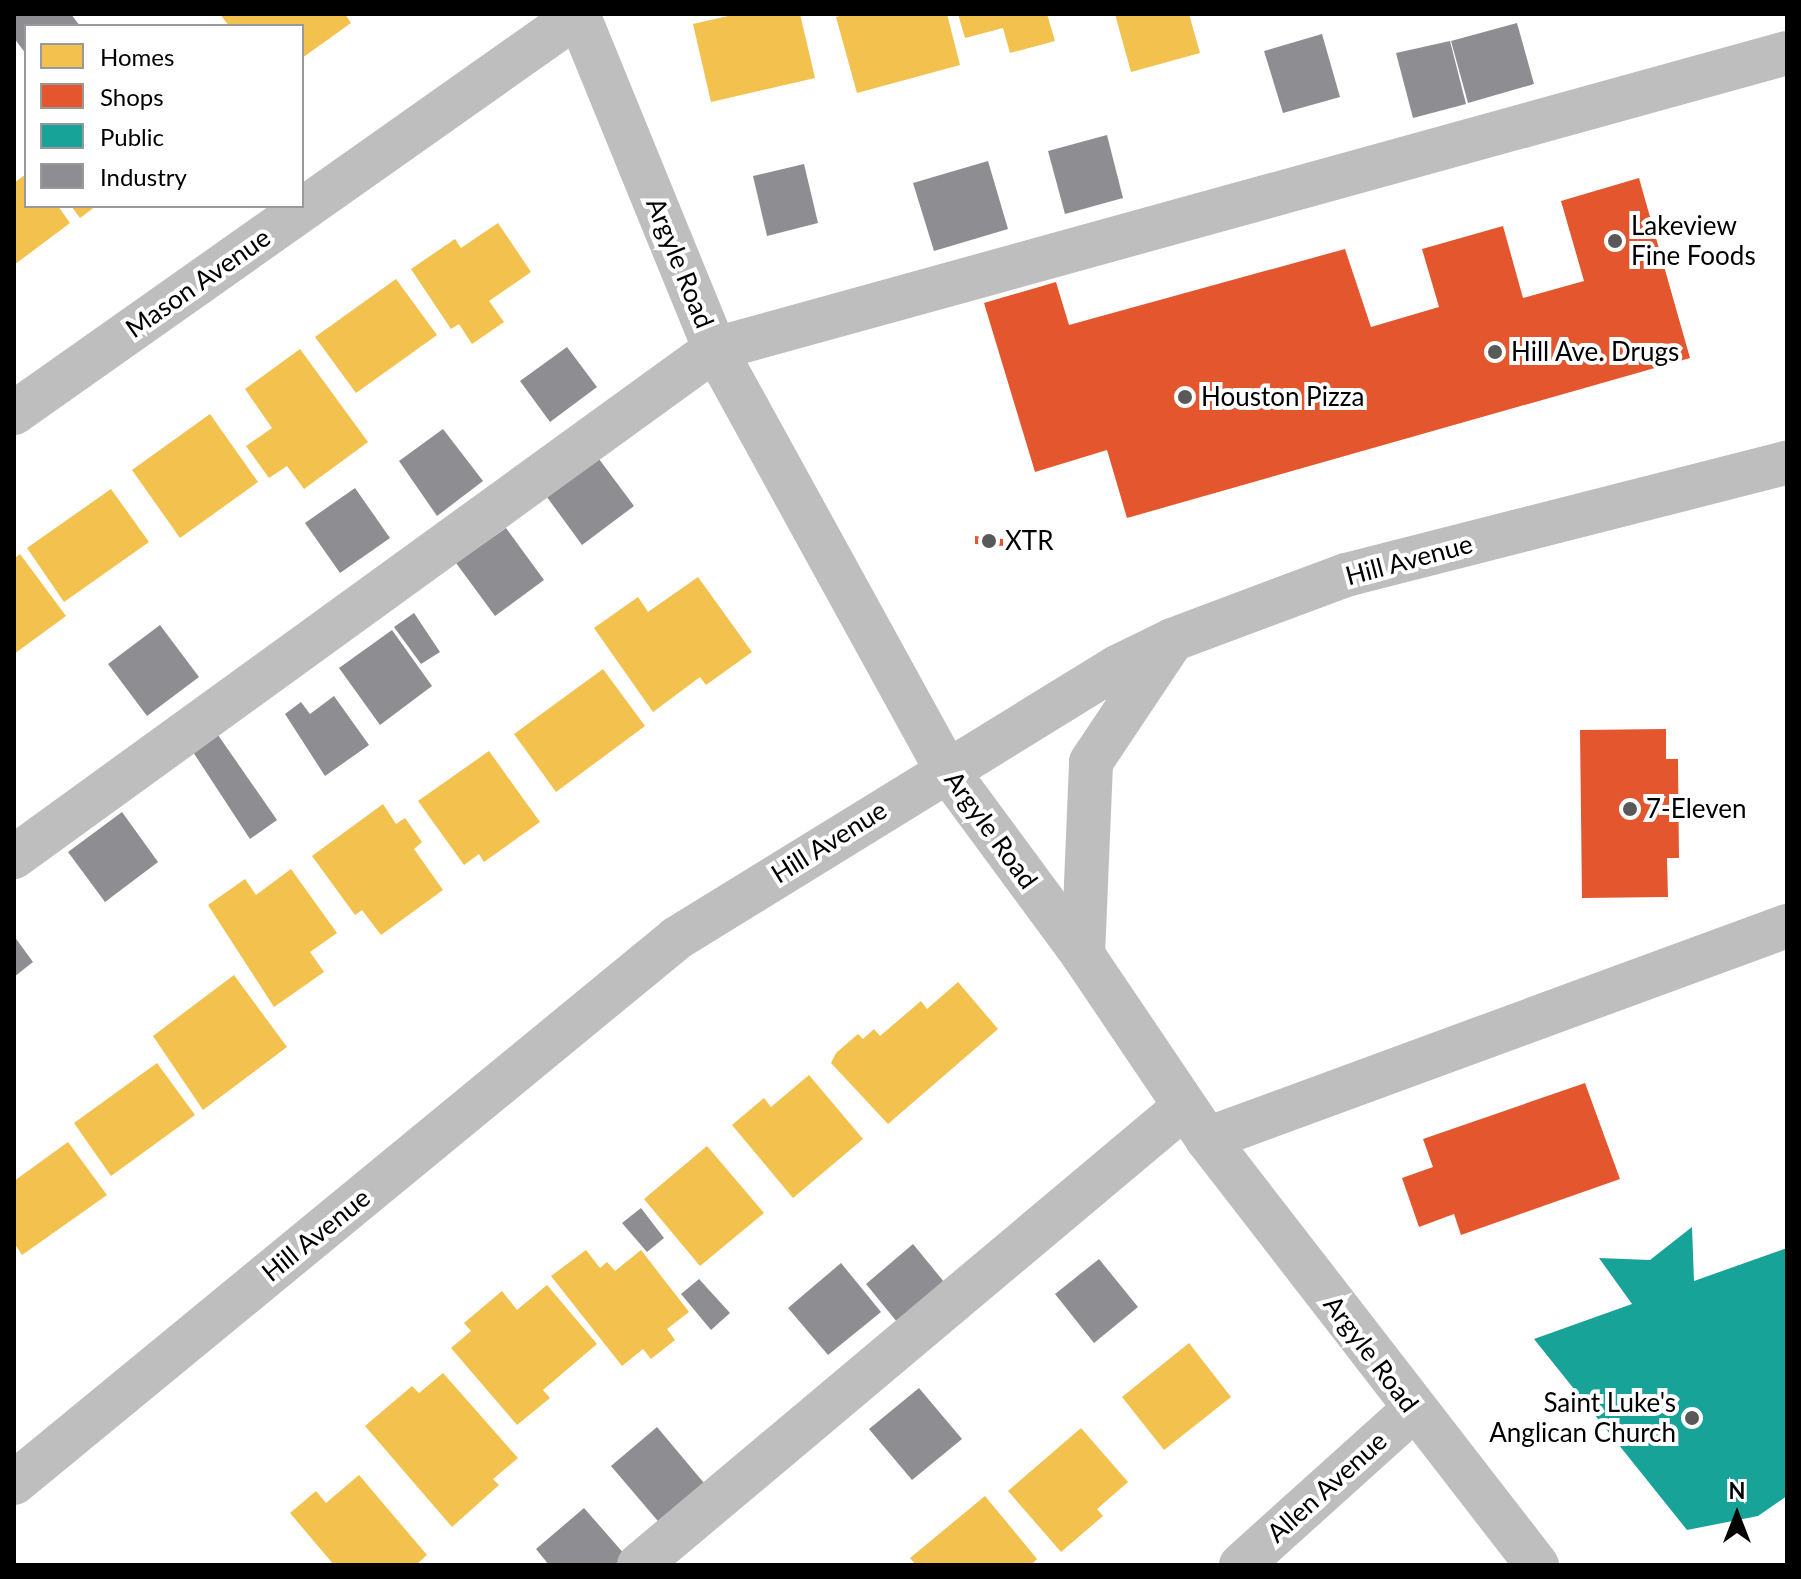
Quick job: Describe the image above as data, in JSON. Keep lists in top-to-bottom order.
{
  "streets": {
    "street": [
      "Argyle Road",
      "Mason Avenue",
      "Hill Avenue",
      "Allen Avenue"
    ]
  },
  "crossings": [
    ["Argyle Road", "Mason Avenue"],
    ["Argyle Road", "Hill Avenue"],
    ["Argyle Road", "Allen Avenue"]
  ],
  "places": [
    "Lakeview Fine Foods",
    "Hill Ave. Drugs",
    "Houston Pizza",
    "XTR",
    "7-Eleven",
    "Saint Luke's Anglican Church"
  ],
  "legend": [
    "Homes",
    "Shops",
    "Public",
    "Industry"
  ],
  "north": "top"
}
